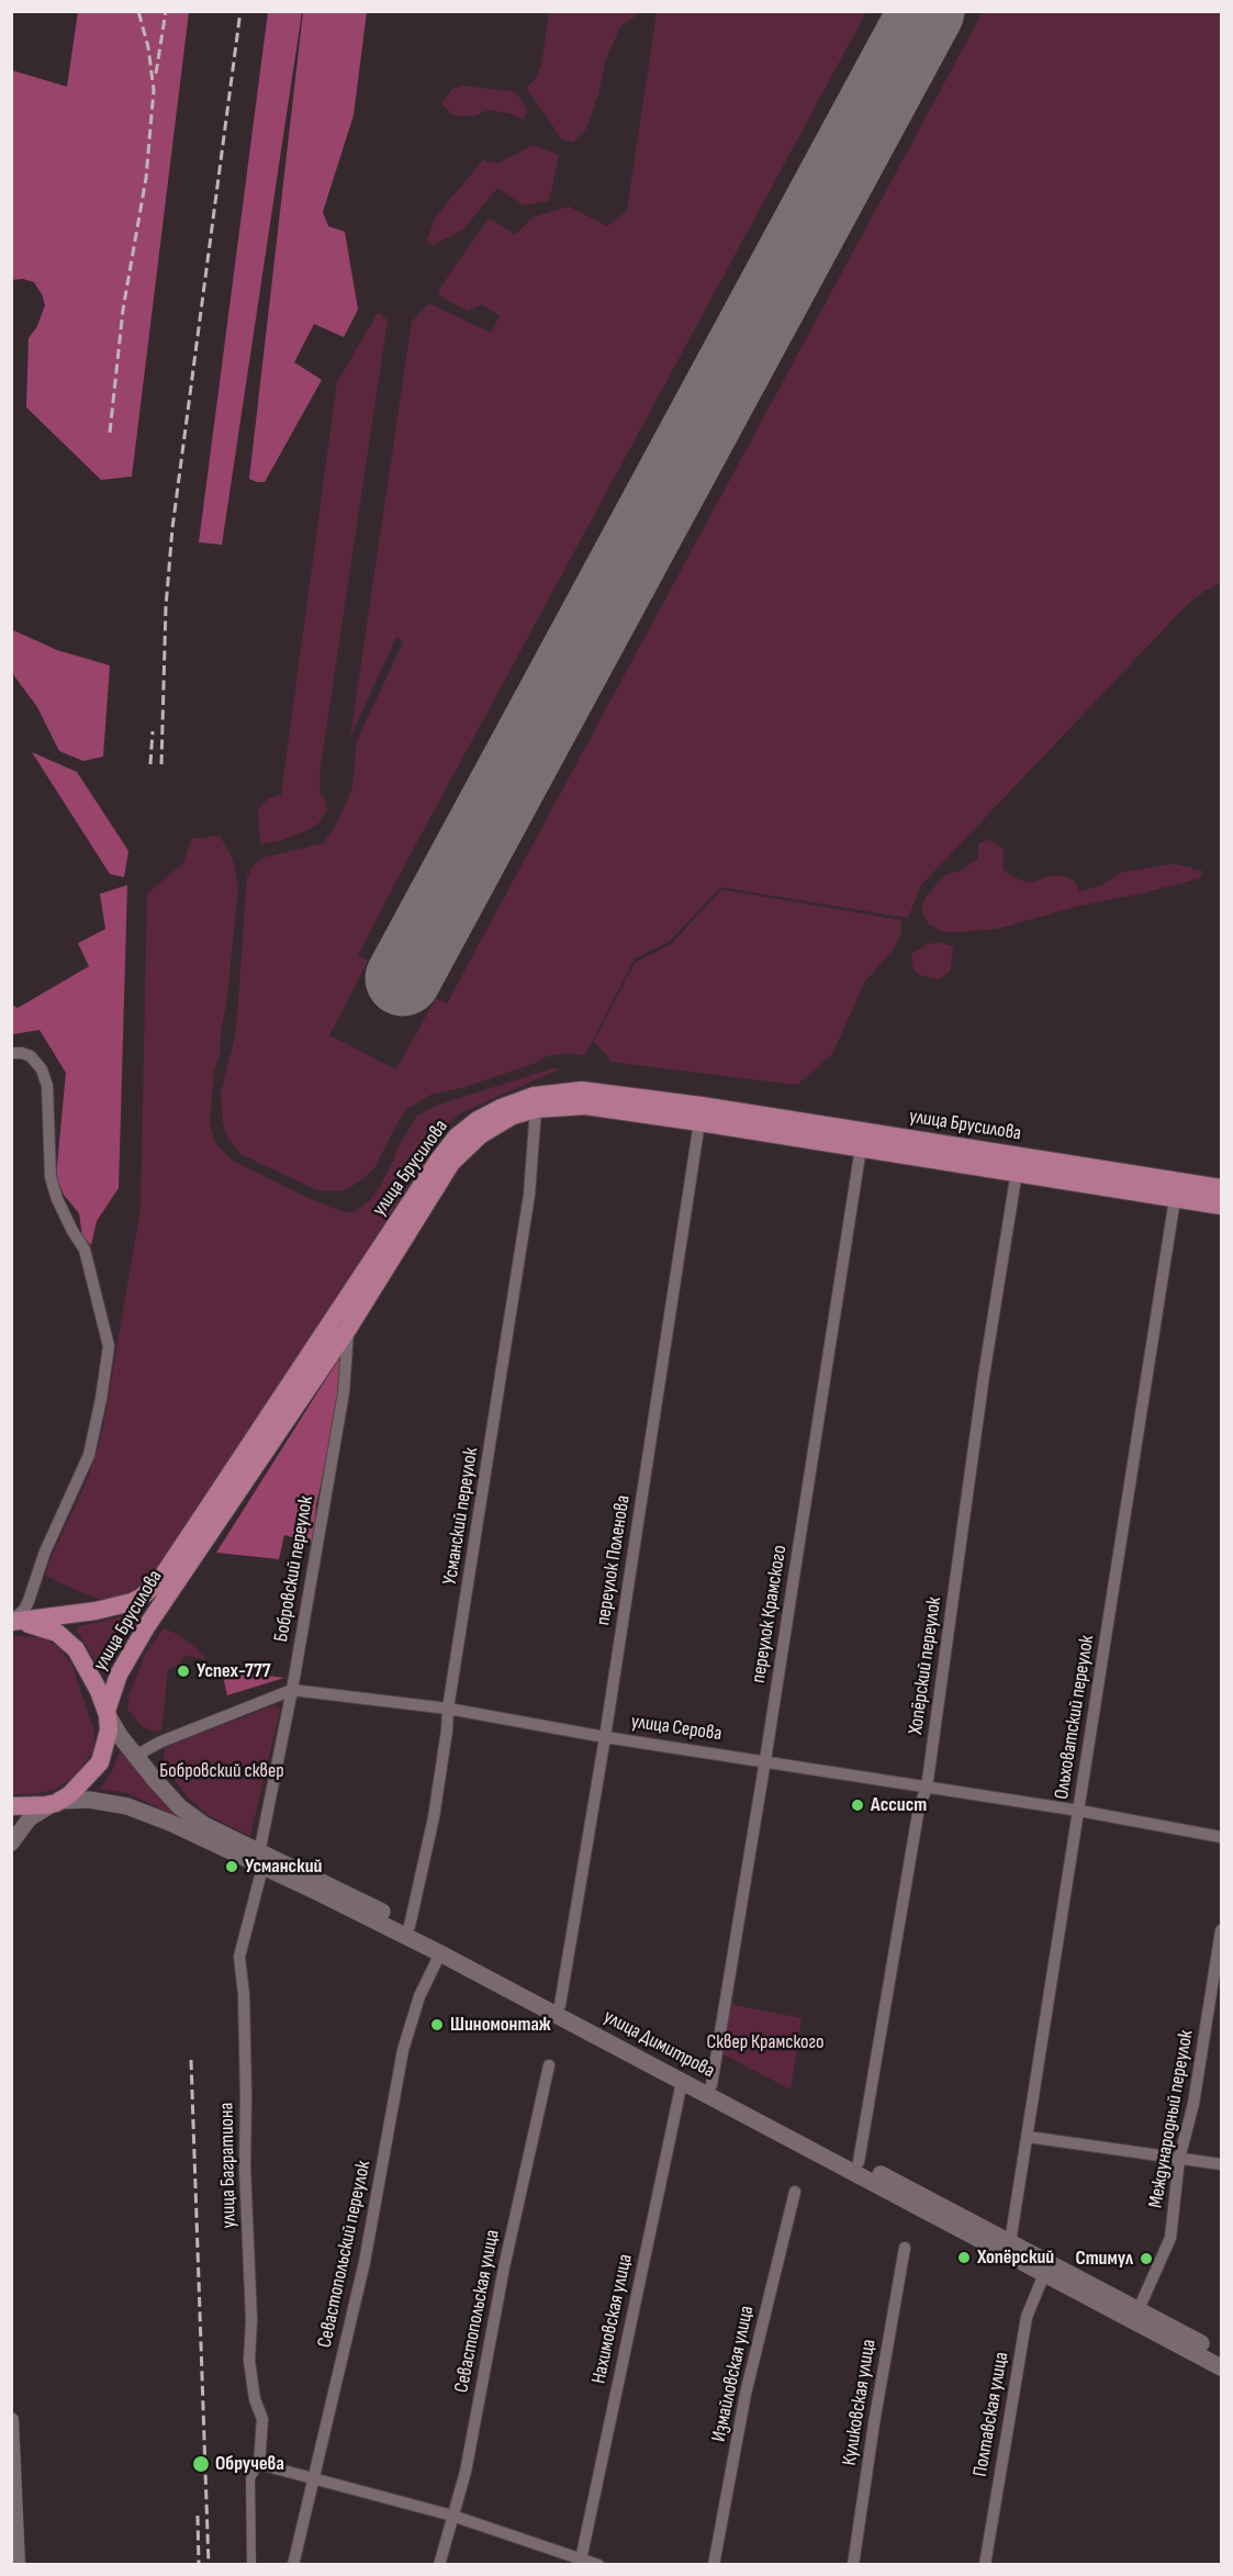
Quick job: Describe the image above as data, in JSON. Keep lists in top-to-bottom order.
{
  "streets": {
    "main road": ["улица Брусилова", "улица Димитрова"],
    "street": [
      "Усманский переулок",
      "переулок Поленова",
      "Бобровский переулок",
      "переулок Крамского",
      "Хопёрский переулок",
      "Ольховатский переулок",
      "улица Серова",
      "Международный переулок",
      "улица Багратиона",
      "Севастопольский переулок",
      "Севастопольская улица",
      "Нахимовская улица",
      "Измайловская улица",
      "Куликовская улица",
      "Полтавская улица"
    ]
  },
  "crossings": [
    ["улица Брусилова", "Усманский переулок"],
    ["улица Брусилова", "переулок Поленова"],
    ["улица Брусилова", "Бобровский переулок"],
    ["улица Брусилова", "переулок Крамского"],
    ["улица Брусилова", "Хопёрский переулок"],
    ["улица Брусилова", "Ольховатский переулок"],
    ["улица Брусилова", "улица Димитрова"],
    ["Усманский переулок", "улица Серова"],
    ["Усманский переулок", "улица Димитрова"],
    ["переулок Поленова", "улица Серова"],
    ["переулок Поленова", "улица Димитрова"],
    ["Бобровский переулок", "улица Серова"],
    ["Бобровский переулок", "улица Димитрова"],
    ["Бобровский переулок", "улица Багратиона"],
    ["переулок Крамского", "улица Серова"],
    ["переулок Крамского", "улица Димитрова"],
    ["Хопёрский переулок", "улица Серова"],
    ["Хопёрский переулок", "улица Димитрова"],
    ["Ольховатский переулок", "улица Серова"],
    ["Ольховатский переулок", "улица Димитрова"],
    ["улица Серова", "улица Димитрова"],
    ["улица Димитрова", "Международный переулок"],
    ["улица Димитрова", "улица Багратиона"],
    ["улица Димитрова", "Севастопольский переулок"],
    ["улица Димитрова", "Нахимовская улица"],
    ["улица Димитрова", "Полтавская улица"]
  ],
  "parks": ["Бобровский сквер", "Сквер Крамского"],
  "places": [
    "Успех-777",
    "Ассист",
    "Усманский",
    "Шиномонтаж",
    "Хопёрский",
    "Стимул",
    "Обручева"
  ]
}
